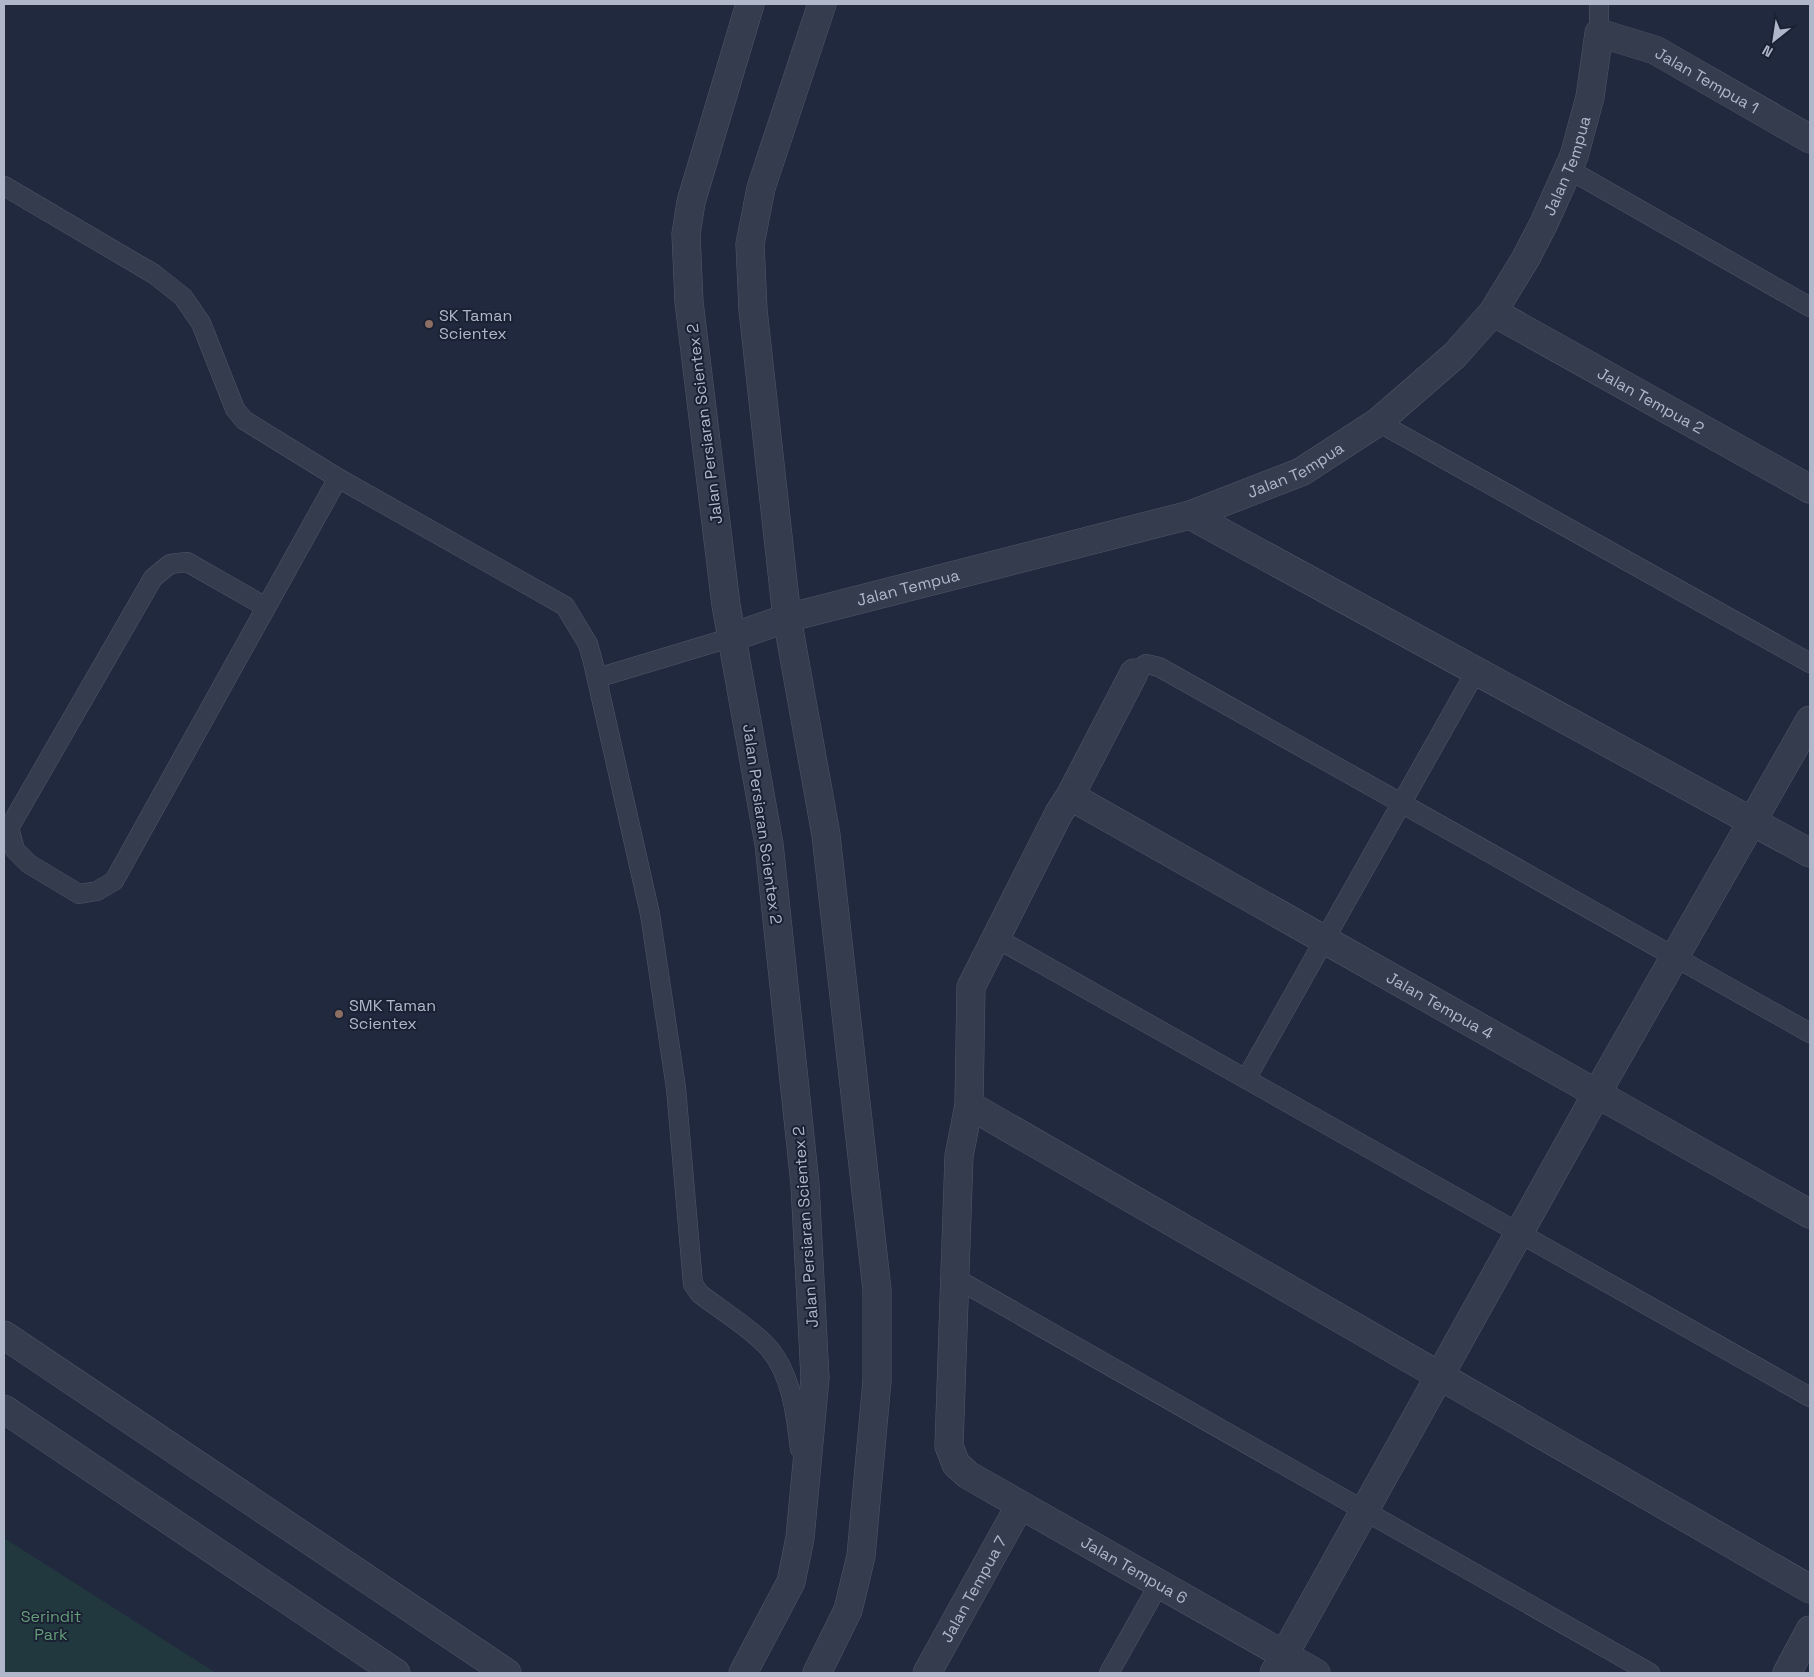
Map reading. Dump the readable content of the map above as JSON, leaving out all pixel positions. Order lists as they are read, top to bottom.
{
  "streets": {
    "street": [
      "Jalan Tempua 1",
      "Jalan Tempua",
      "Jalan Tempua 2",
      "Jalan Persiaran Scientex 2",
      "Jalan Tempua 4",
      "Jalan Tempua 6",
      "Jalan Tempua 7"
    ]
  },
  "crossings": [
    ["Jalan Tempua 1", "Jalan Tempua"],
    ["Jalan Tempua", "Jalan Tempua 2"],
    ["Jalan Tempua", "Jalan Persiaran Scientex 2"],
    ["Jalan Tempua 6", "Jalan Tempua 7"]
  ],
  "parks": ["Serindit Park"],
  "places": ["SK Taman Scientex", "SMK Taman Scientex"],
  "north": "bottom left"
}
